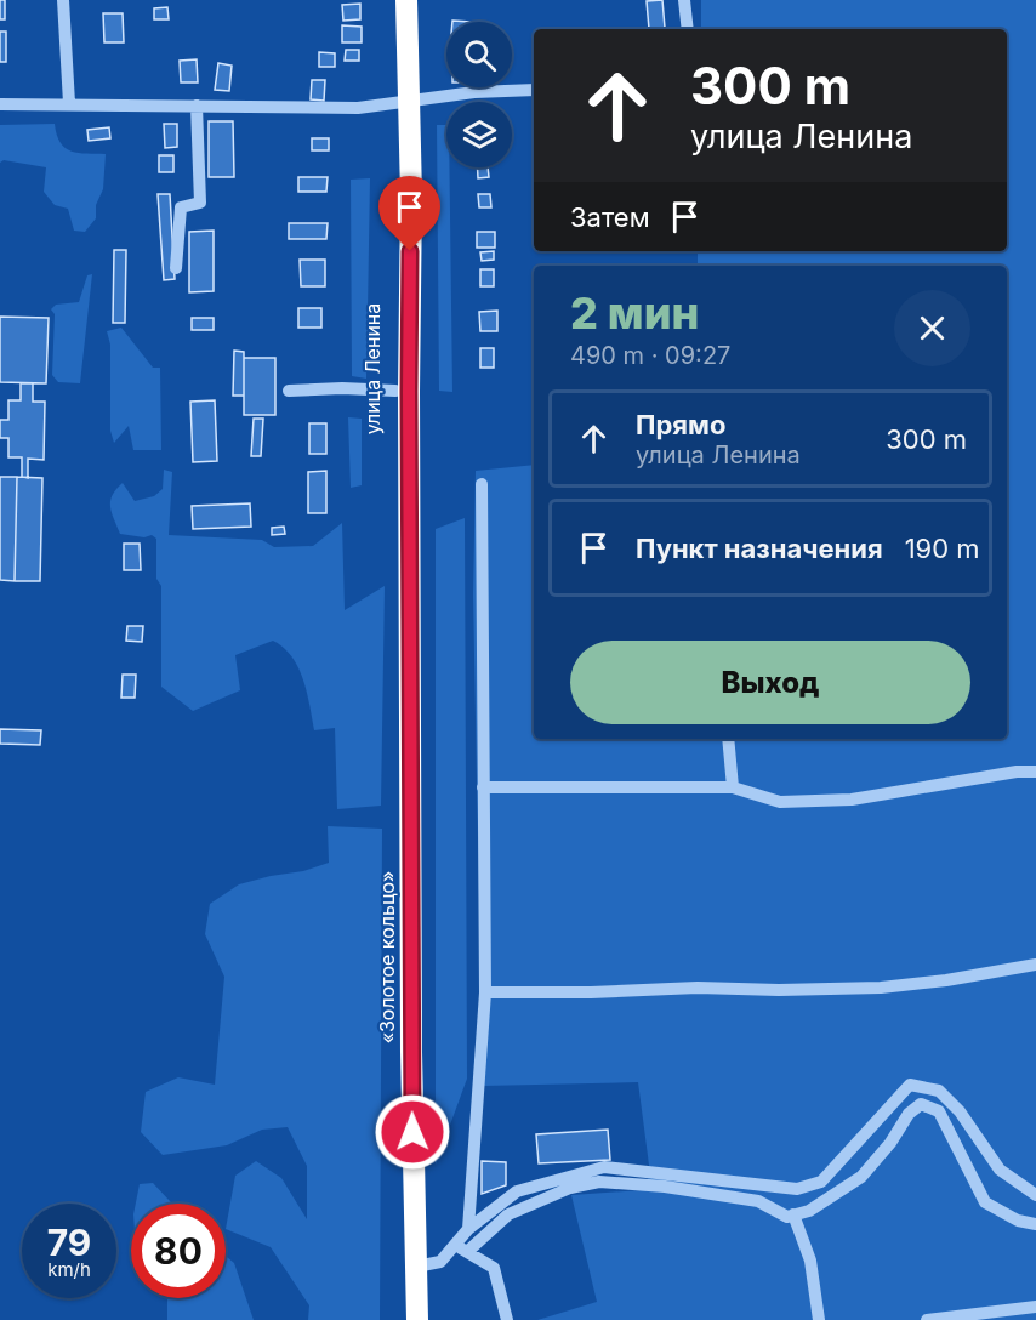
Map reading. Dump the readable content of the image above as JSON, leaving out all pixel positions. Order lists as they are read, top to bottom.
{
  "streets": {
    "highway": ["улица Ленина", "«Золотое кольцо»"]
  },
  "crossings": [
    ["улица Ленина", "«Золотое кольцо»"]
  ],
  "page": {
    "turn": ["300 m", "улица Ленина"],
    "then": "Затем",
    "heading": ["2 мин", "490 m · 09:27"],
    "list": [
      {
        "name": "Прямо",
        "note": "улица Ленина",
        "value": "300 m"
      },
      {
        "name": "Пункт назначения",
        "value": "190 m"
      }
    ],
    "buttons": "Выход",
    "speed": "79 km/h",
    "limit": "80"
  }
}
